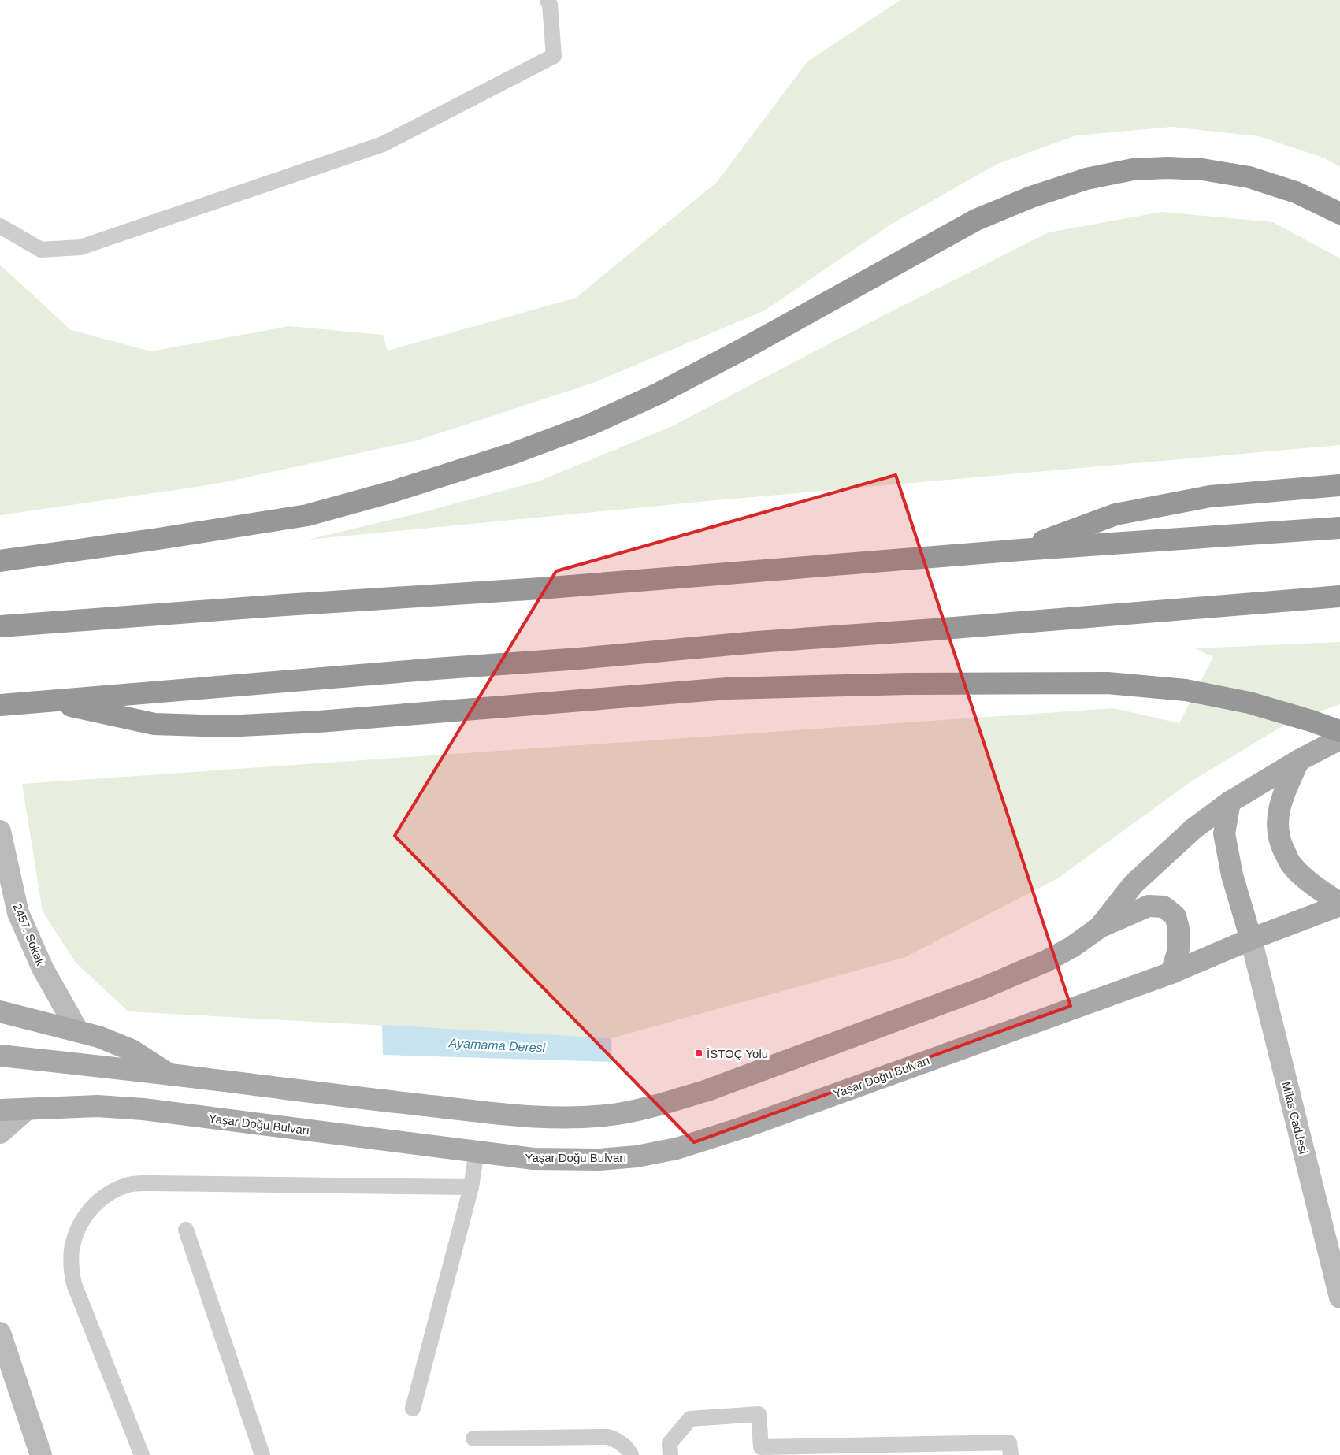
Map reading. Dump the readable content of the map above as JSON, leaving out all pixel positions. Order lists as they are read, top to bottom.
{
  "streets": {
    "main road": ["2457. Sokak", "Yaşar Doğu Bulvarı", "Milas Caddesi"]
  },
  "crossings": [
    ["Yaşar Doğu Bulvarı", "Milas Caddesi"]
  ],
  "water": ["Ayamama Deresi"],
  "places": {
    "transit": ["İSTOÇ Yolu"]
  }
}
